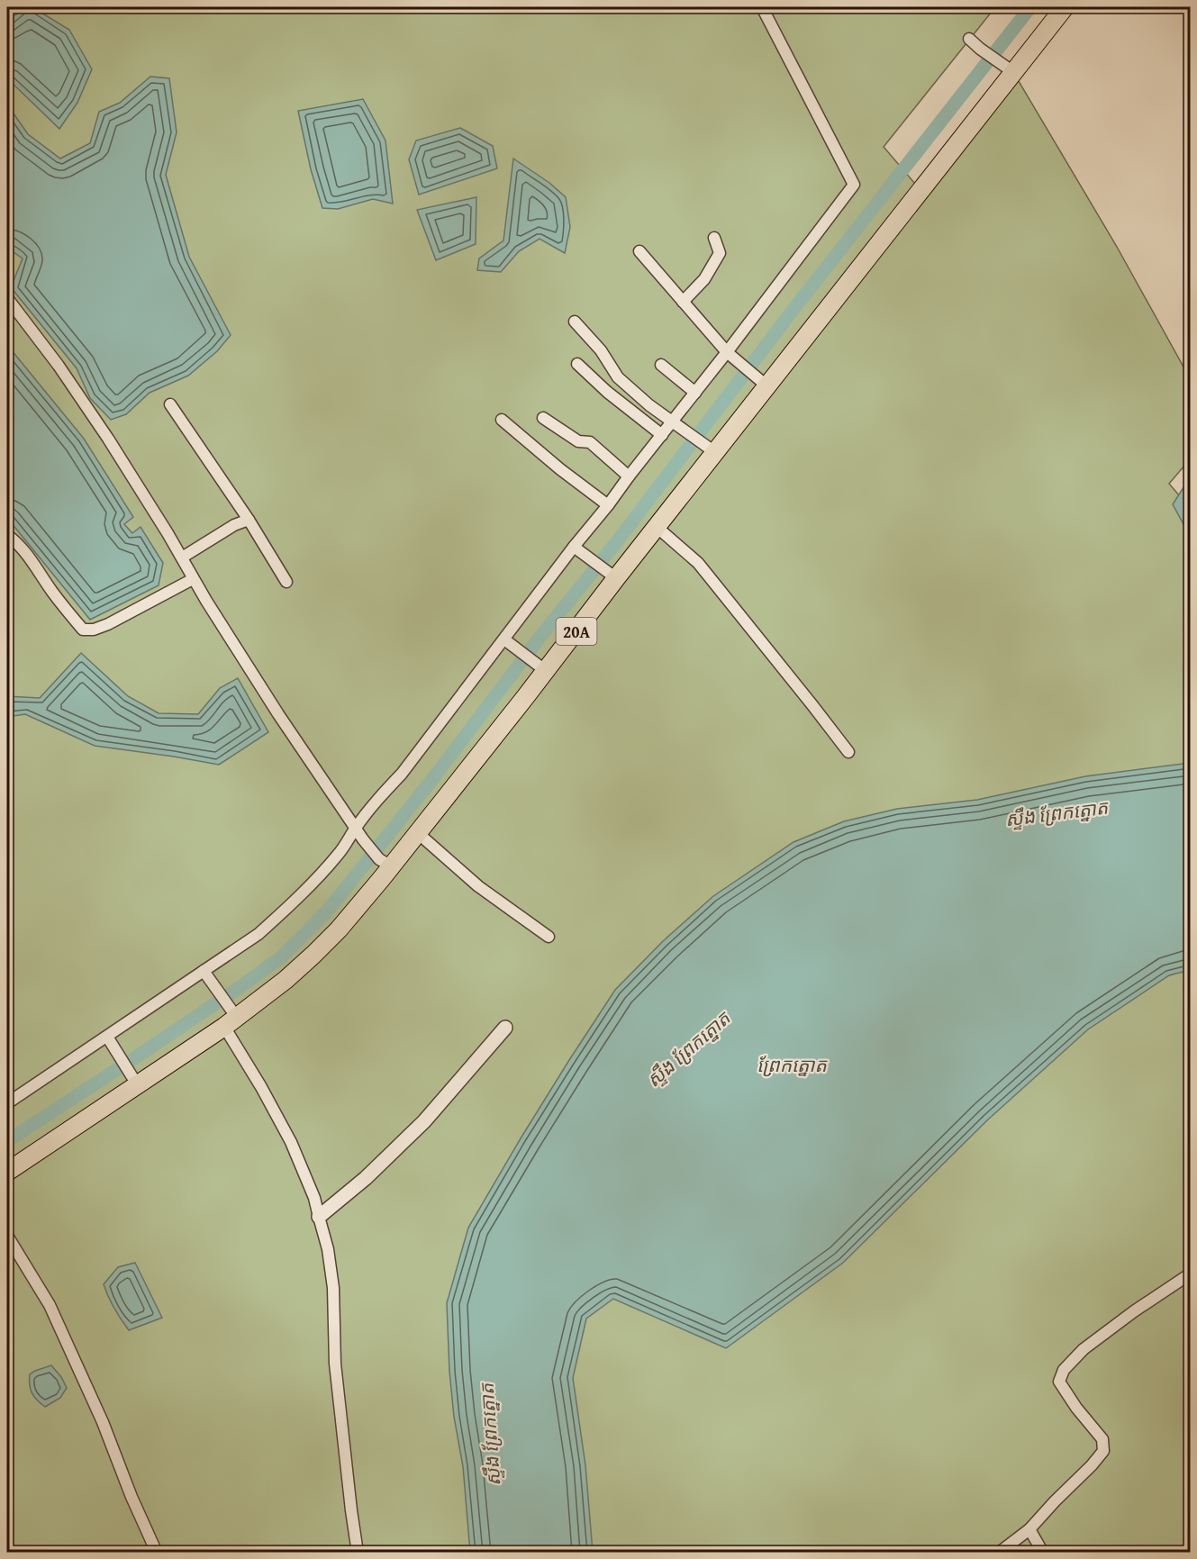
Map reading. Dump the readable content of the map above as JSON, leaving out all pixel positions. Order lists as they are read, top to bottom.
{
  "streets": {
    "main road": ["20A"]
  },
  "water": ["ស្ទឹង ព្រែកត្នោត", "ព្រែកត្នោត"]
}
